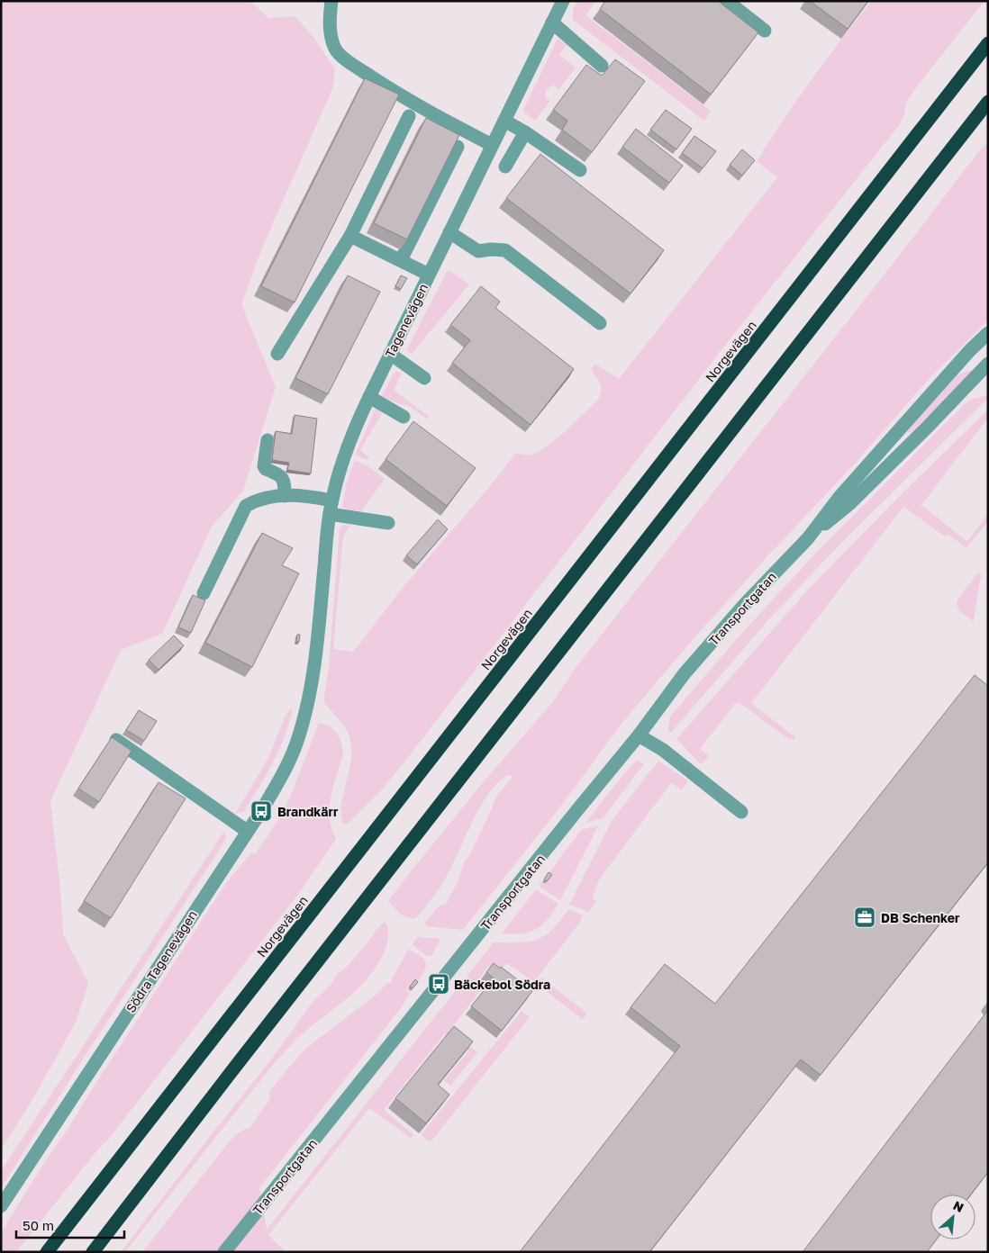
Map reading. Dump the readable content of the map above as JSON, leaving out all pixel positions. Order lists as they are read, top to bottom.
{
  "streets": {
    "highway": ["Norgevägen"],
    "street": ["Tagenevägen", "Transportgatan", "Södra Tagenevägen"]
  },
  "crossings": [
    ["Tagenevägen", "Södra Tagenevägen"]
  ],
  "places": {
    "bus stop": ["Brandkärr", "Bäckebol Södra"],
    "office": ["DB Schenker"]
  },
  "scale_bar": "50 m",
  "north": "top right"
}
